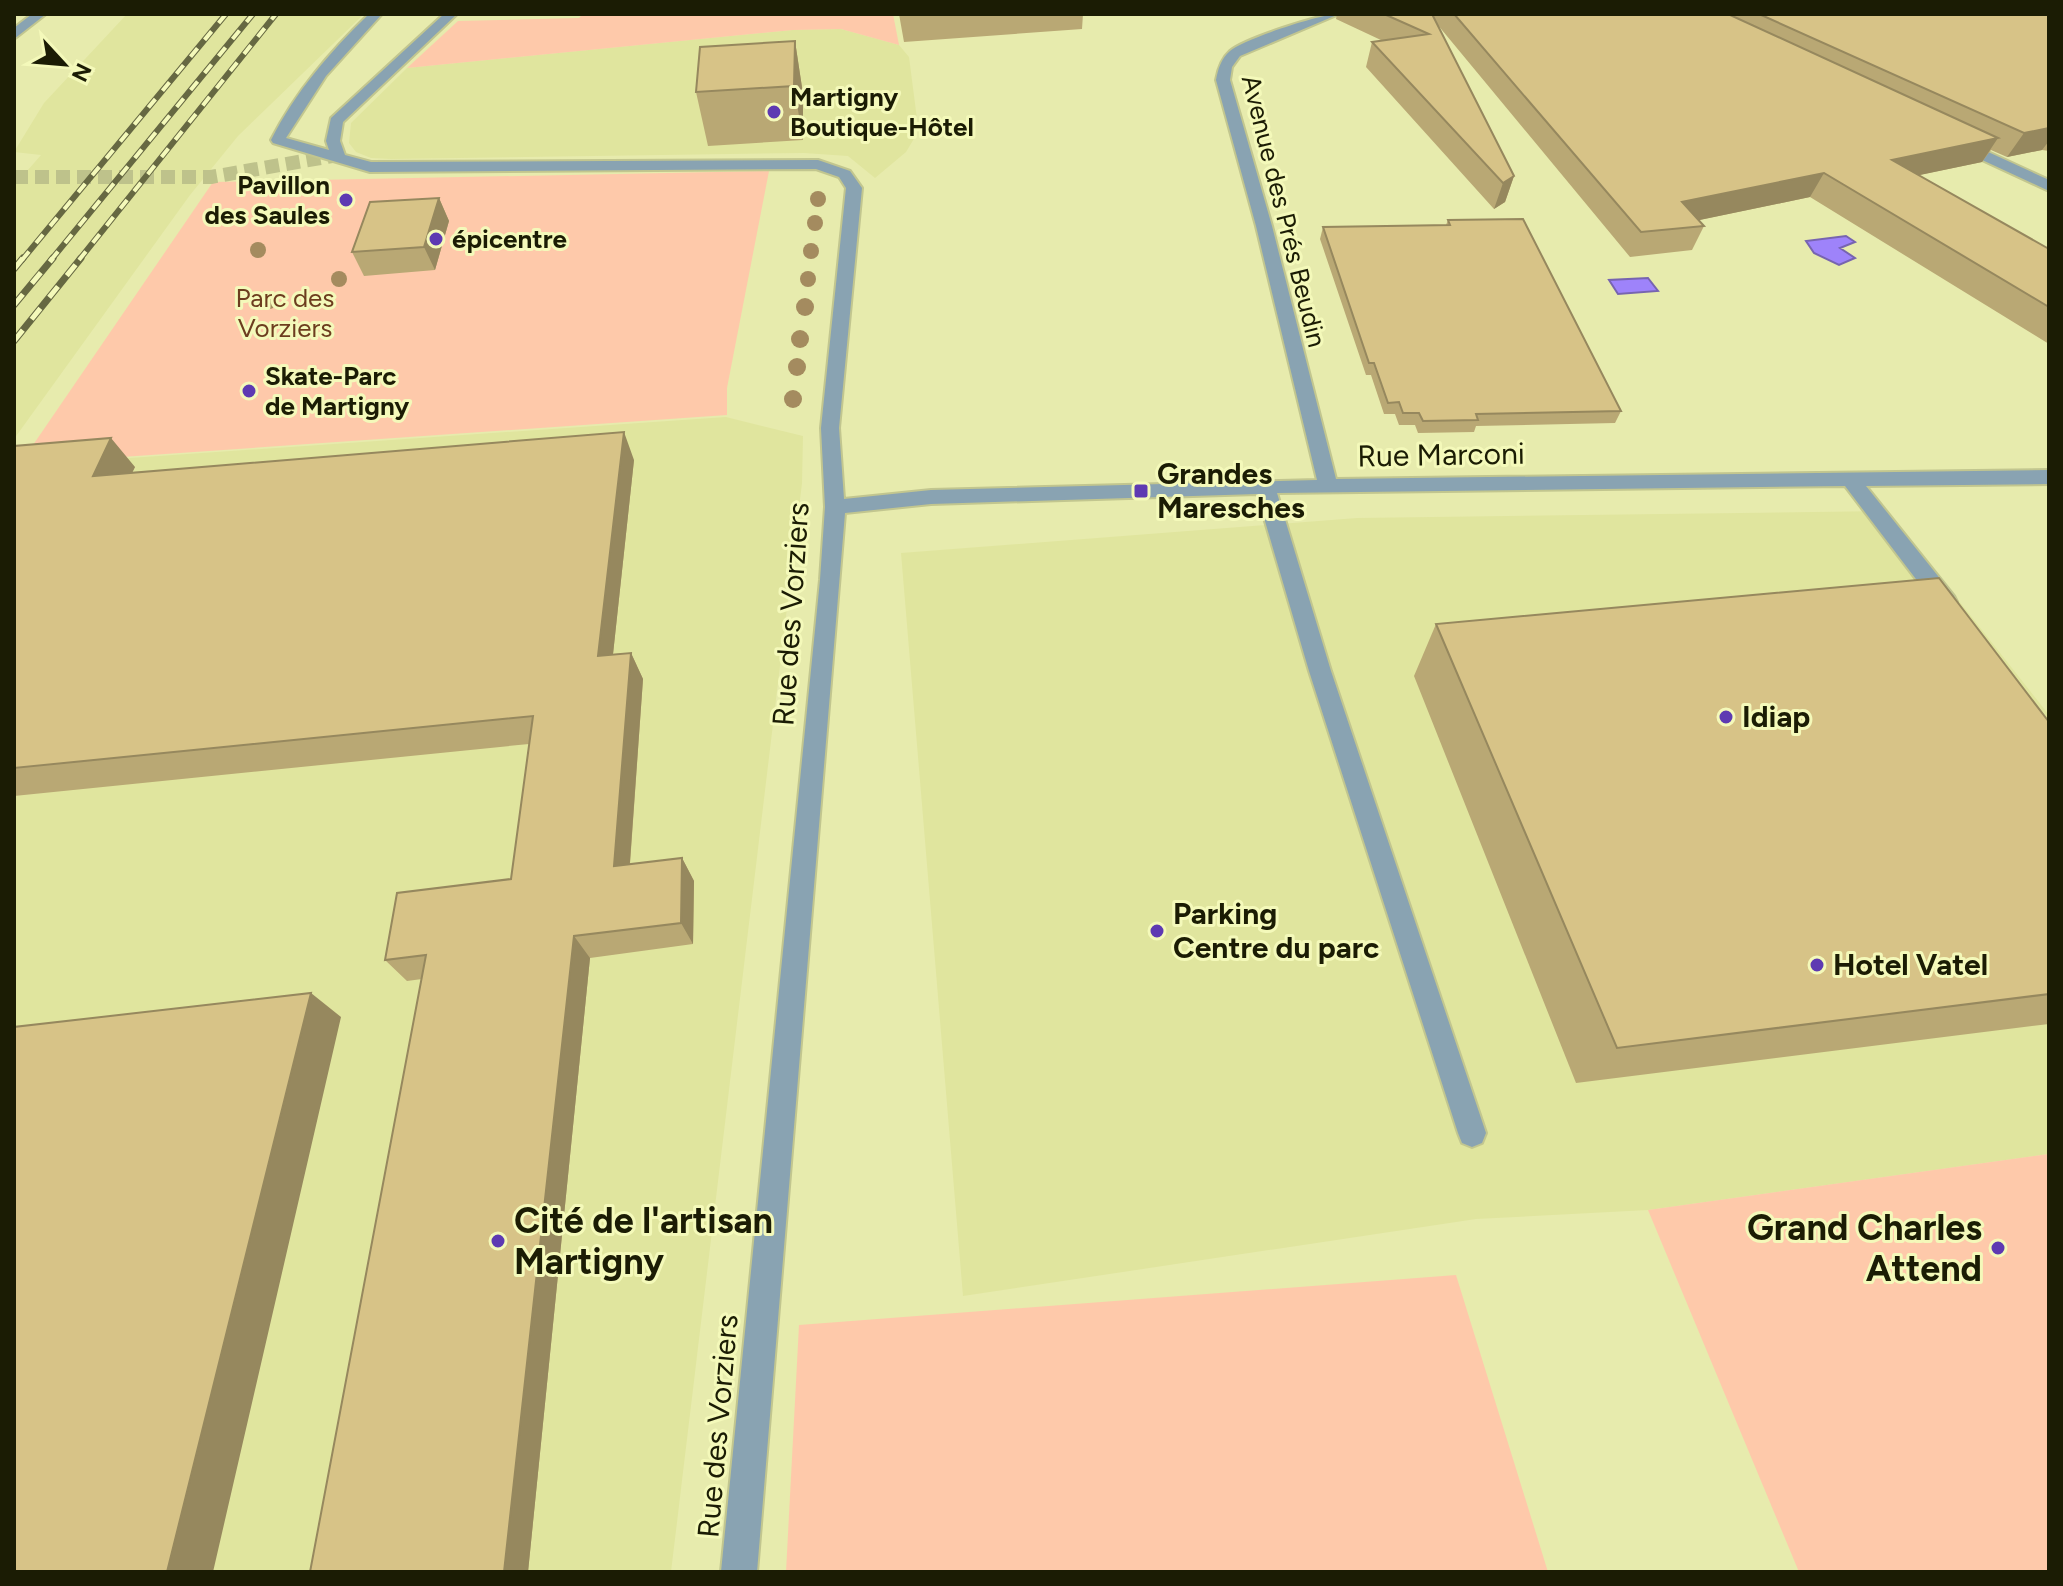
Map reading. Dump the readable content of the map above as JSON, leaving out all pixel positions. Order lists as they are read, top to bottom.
{
  "streets": {
    "street": ["Avenue des Prés Beudin", "Rue Marconi", "Rue des Vorziers"]
  },
  "crossings": [
    ["Avenue des Prés Beudin", "Rue Marconi"],
    ["Rue Marconi", "Rue des Vorziers"]
  ],
  "parks": ["Parc des Vorziers"],
  "places": {
    "other": [
      "Martigny Boutique-Hôtel",
      "Pavillon des Saules",
      "épicentre",
      "Skate-Parc de Martigny",
      "Idiap",
      "Parking Centre du parc",
      "Hotel Vatel",
      "Cité de l'artisan Martigny",
      "Grand Charles Attend"
    ],
    "transit": ["Grandes Maresches"]
  },
  "north": "bottom right"
}
